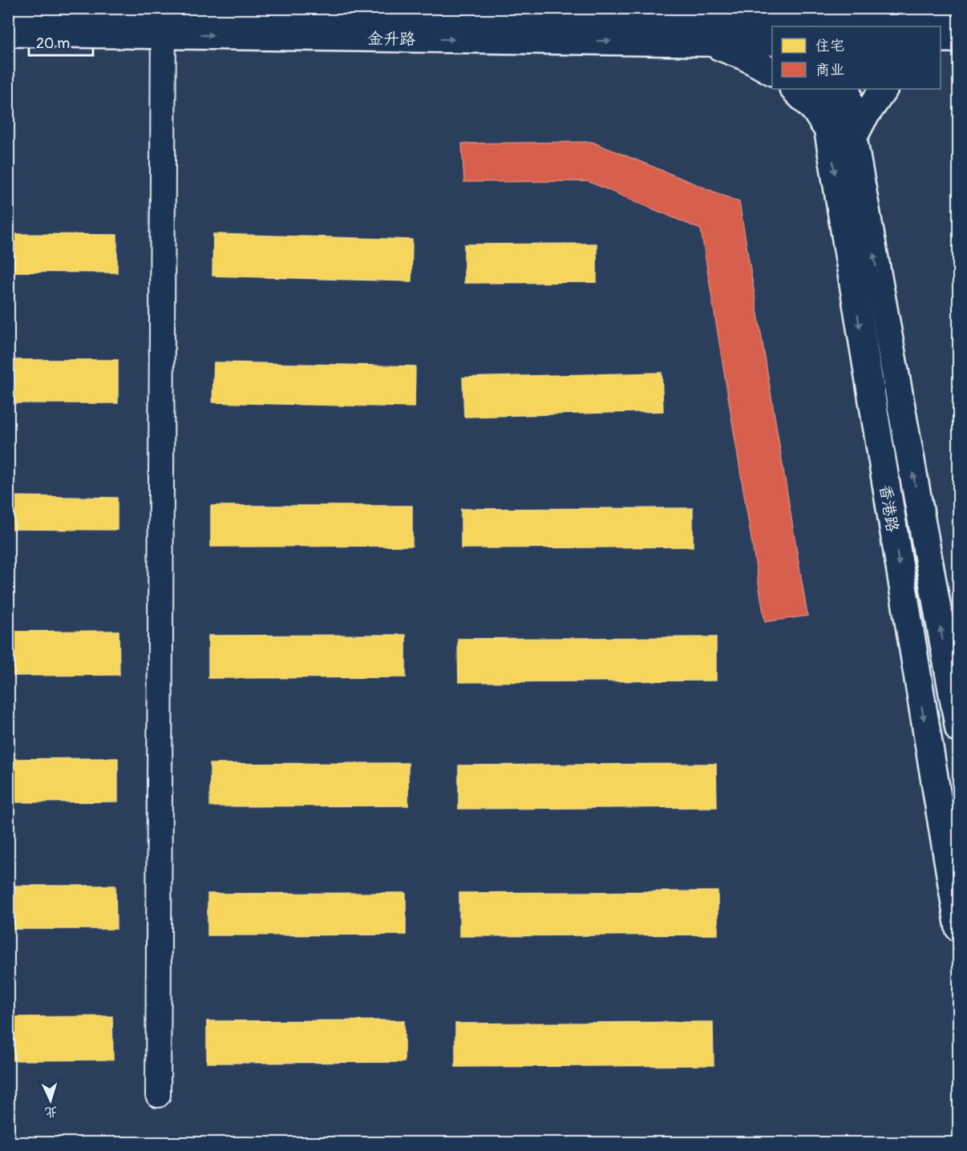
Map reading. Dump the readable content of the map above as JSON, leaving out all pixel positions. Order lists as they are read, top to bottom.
{
  "streets": {
    "main road": ["金升路", "香港路"]
  },
  "legend": ["住宅", "商业"],
  "scale_bar": "20 m",
  "north": "bottom"
}
